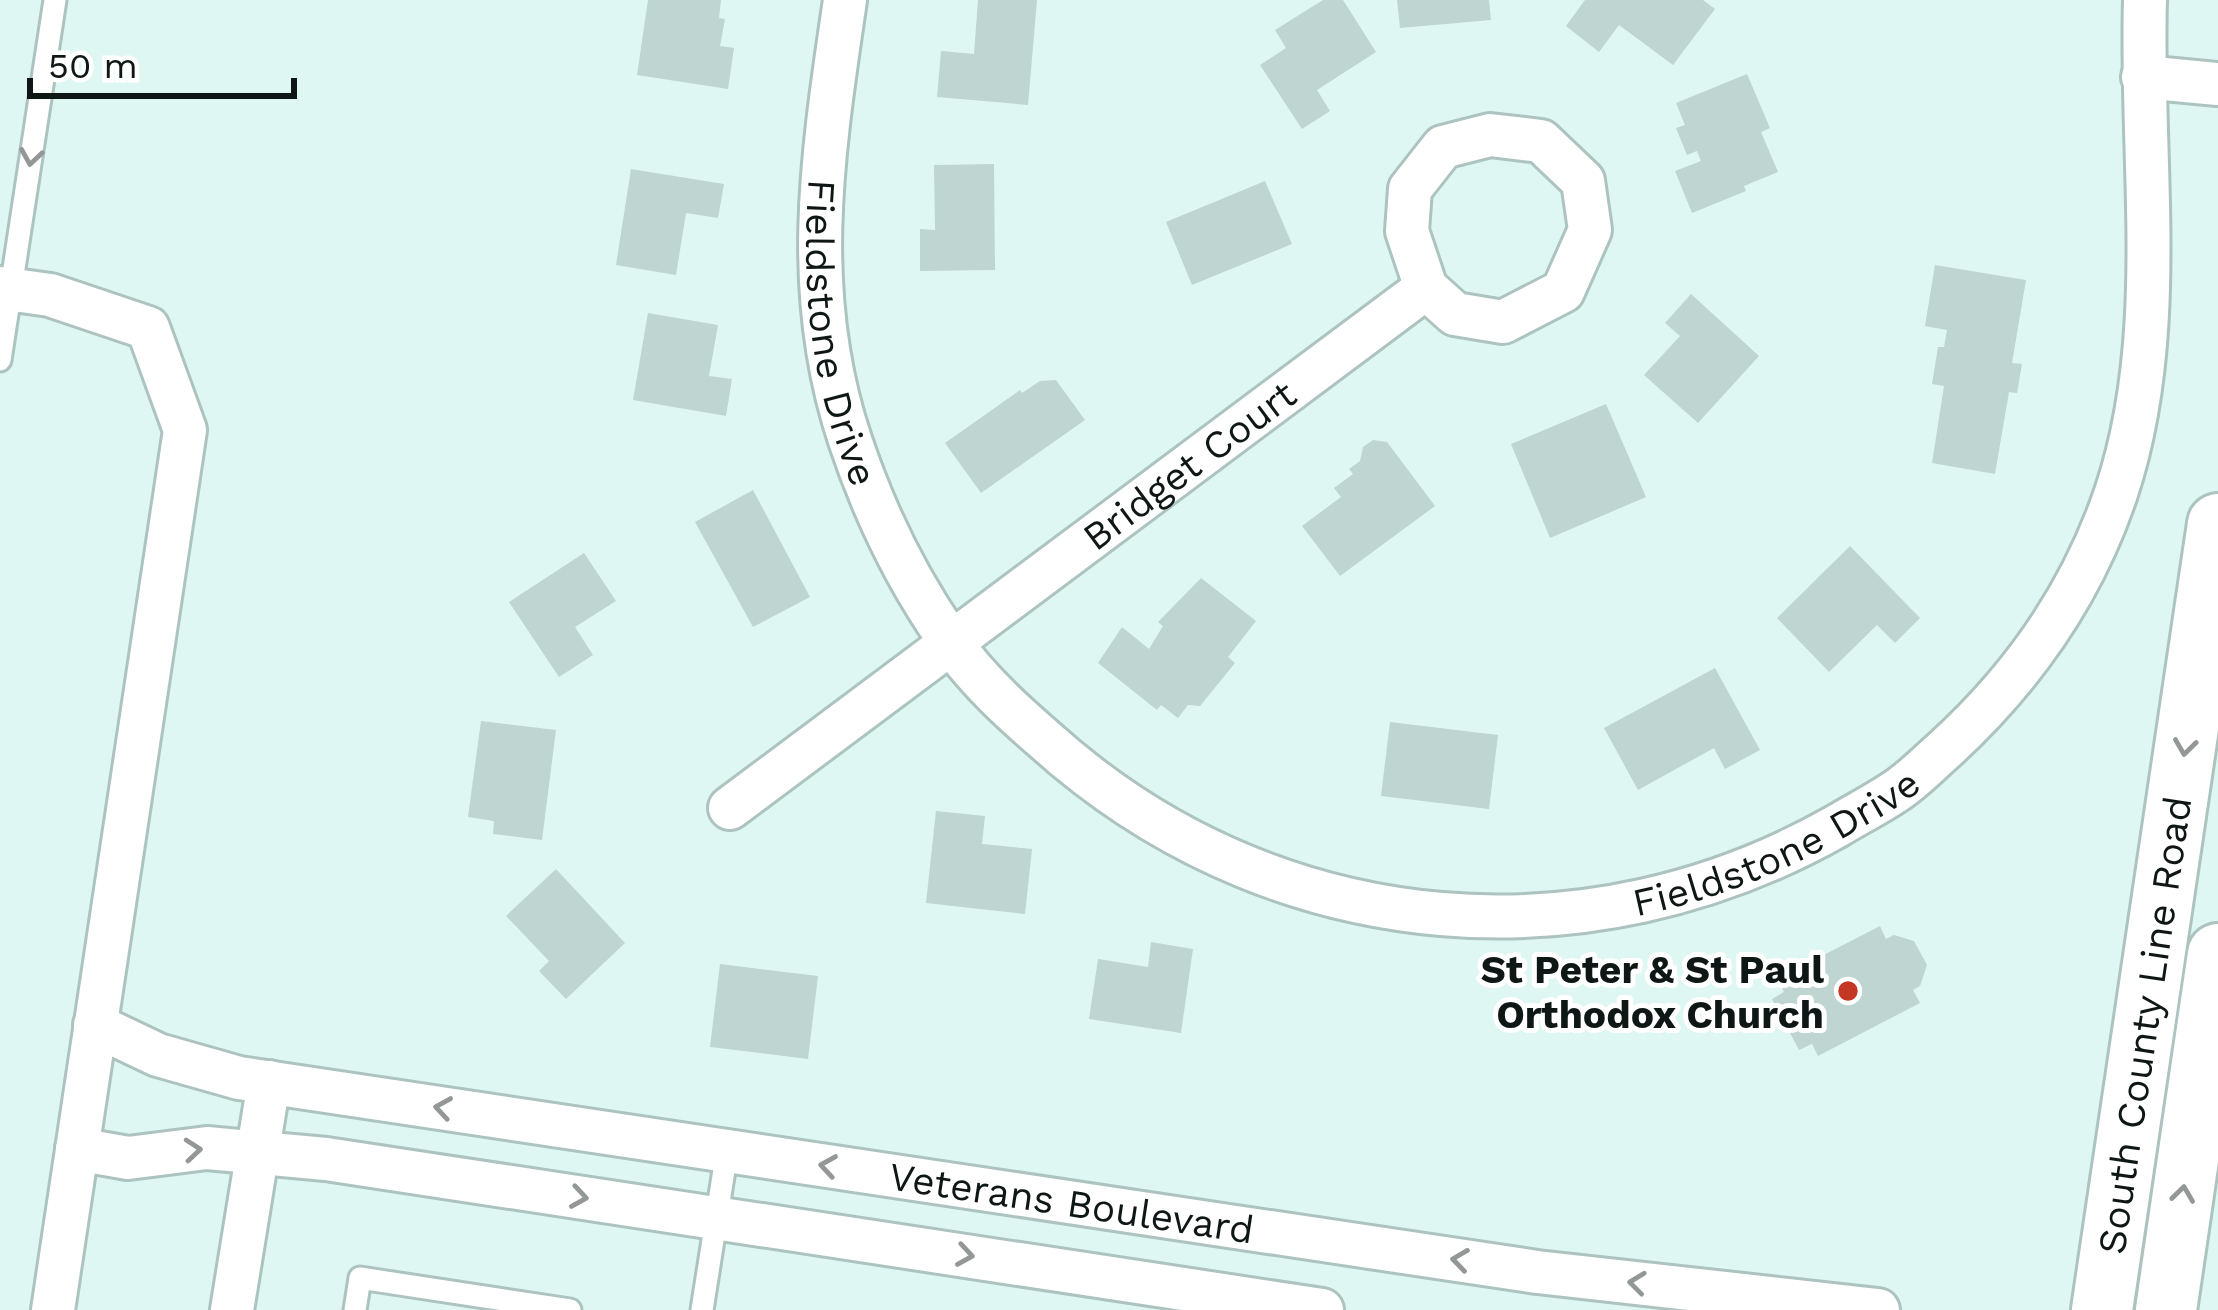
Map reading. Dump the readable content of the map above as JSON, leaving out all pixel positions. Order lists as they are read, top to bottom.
{
  "streets": {
    "main road": ["South County Line Road"],
    "street": ["Fieldstone Drive", "Bridget Court", "Veterans Boulevard"]
  },
  "crossings": [
    ["Fieldstone Drive", "Bridget Court"]
  ],
  "places": ["St Peter & St Paul Orthodox Church"],
  "scale_bar": "50 m"
}
